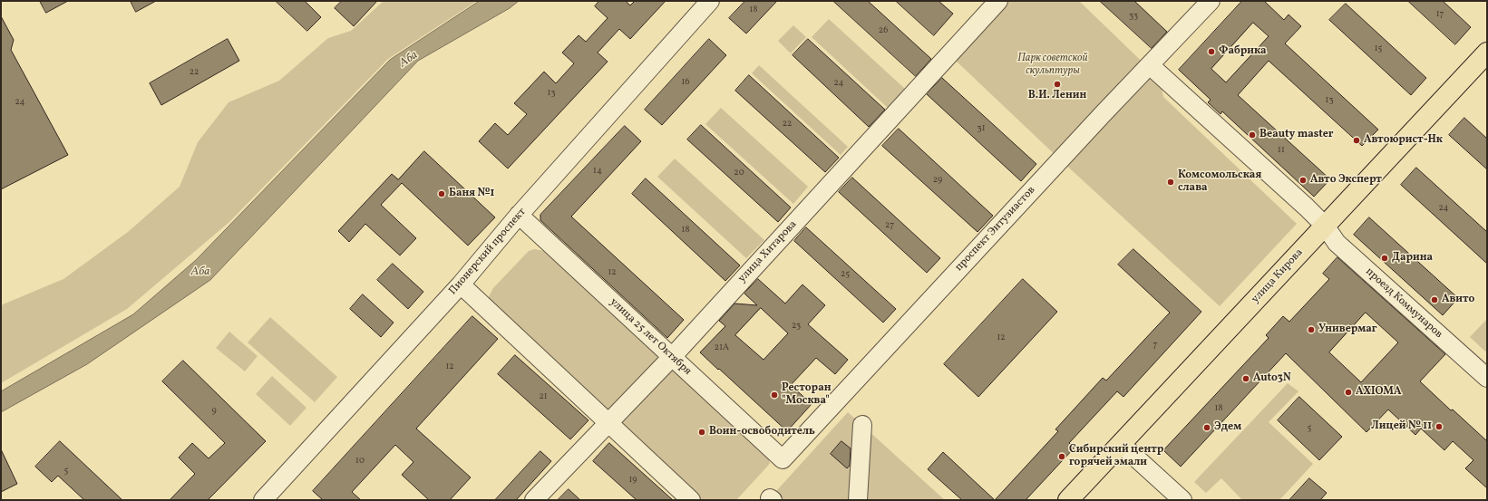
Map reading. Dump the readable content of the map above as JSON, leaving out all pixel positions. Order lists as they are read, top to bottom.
{
  "streets": {
    "main road": ["улица Кирова"],
    "street": [
      "проспект Энтузиастов",
      "Пионерский проспект",
      "улица Хитарова",
      "проезд Коммунаров",
      "улица 25 лет Октября"
    ]
  },
  "crossings": [
    ["проспект Энтузиастов", "проезд Коммунаров"],
    ["проспект Энтузиастов", "улица 25 лет Октября"],
    ["Пионерский проспект", "улица 25 лет Октября"],
    ["улица Хитарова", "улица 25 лет Октября"],
    ["улица Кирова", "проезд Коммунаров"]
  ],
  "water": ["Аба"],
  "parks": ["Парк советской скульптуры"],
  "places": [
    "Фабрика",
    "В.И. Ленин",
    "Beauty master",
    "Автоюрист-Нк",
    "Авто Эксперт",
    "Комсомольская слава",
    "Баня №1",
    "Дарина",
    "Авито",
    "Универмаг",
    "Auto3N",
    "AXIOMA",
    "Ресторан \"Москва\"",
    "Лицей № 11",
    "Эдем",
    "Воин-освободитель",
    "Сибирский центр горячей эмали"
  ],
  "house_numbers": [
    "18",
    "17",
    "33",
    "26",
    "15",
    "22",
    "16",
    "24",
    "13",
    "13",
    "24",
    "22",
    "31",
    "11",
    "14",
    "20",
    "29",
    "24",
    "27",
    "18",
    "12",
    "25",
    "23",
    "12",
    "7",
    "21А",
    "12",
    "21",
    "18",
    "9",
    "5",
    "10",
    "5",
    "19"
  ]
}
